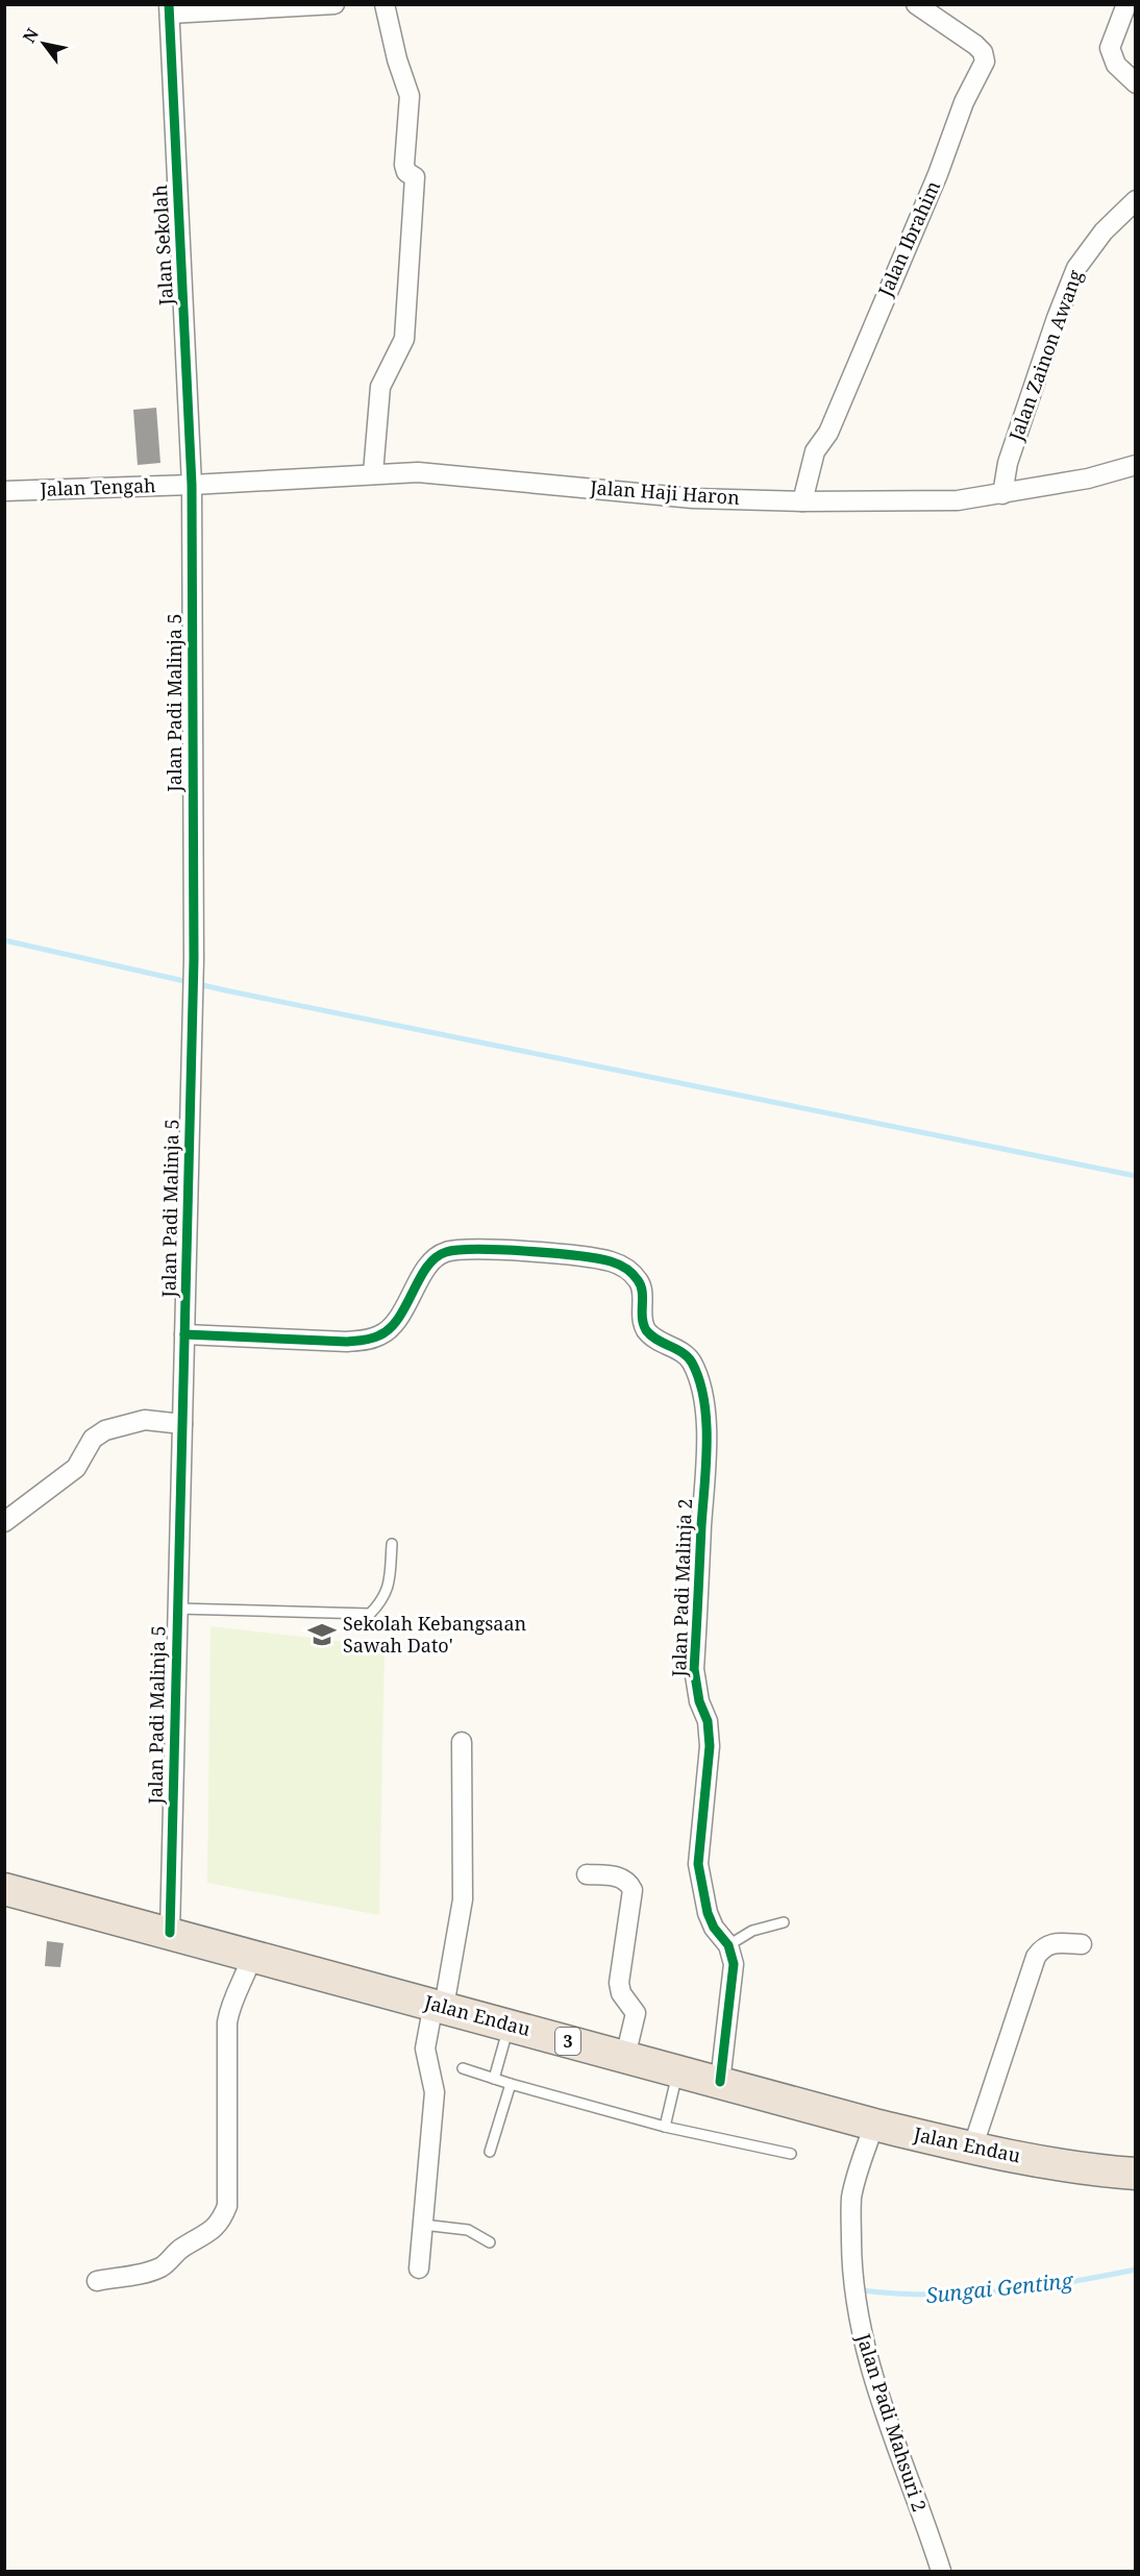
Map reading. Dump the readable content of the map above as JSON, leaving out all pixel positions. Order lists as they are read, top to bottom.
{
  "streets": {
    "highway": ["Jalan Endau", "3"],
    "street": [
      "Jalan Ibrahim",
      "Jalan Sekolah",
      "Jalan Zainon Awang",
      "Jalan Tengah",
      "Jalan Haji Haron",
      "Jalan Padi Malinja 5",
      "Jalan Padi Malinja 2",
      "Jalan Padi Mahsuri 2"
    ]
  },
  "crossings": [
    ["Jalan Ibrahim", "Jalan Haji Haron"],
    ["Jalan Sekolah", "Jalan Tengah"],
    ["Jalan Sekolah", "Jalan Haji Haron"],
    ["Jalan Sekolah", "Jalan Padi Malinja 5"],
    ["Jalan Zainon Awang", "Jalan Haji Haron"],
    ["Jalan Tengah", "Jalan Haji Haron"],
    ["Jalan Tengah", "Jalan Padi Malinja 5"],
    ["Jalan Haji Haron", "Jalan Padi Malinja 5"],
    ["Jalan Padi Malinja 5", "Jalan Padi Malinja 2"],
    ["Jalan Padi Malinja 5", "Jalan Endau"],
    ["Jalan Padi Malinja 2", "Jalan Endau"],
    ["Jalan Endau", "Jalan Padi Mahsuri 2"]
  ],
  "water": ["Sungai Genting"],
  "places": {
    "school or university": ["Sekolah Kebangsaan Sawah Dato'"]
  },
  "north": "top left"
}
